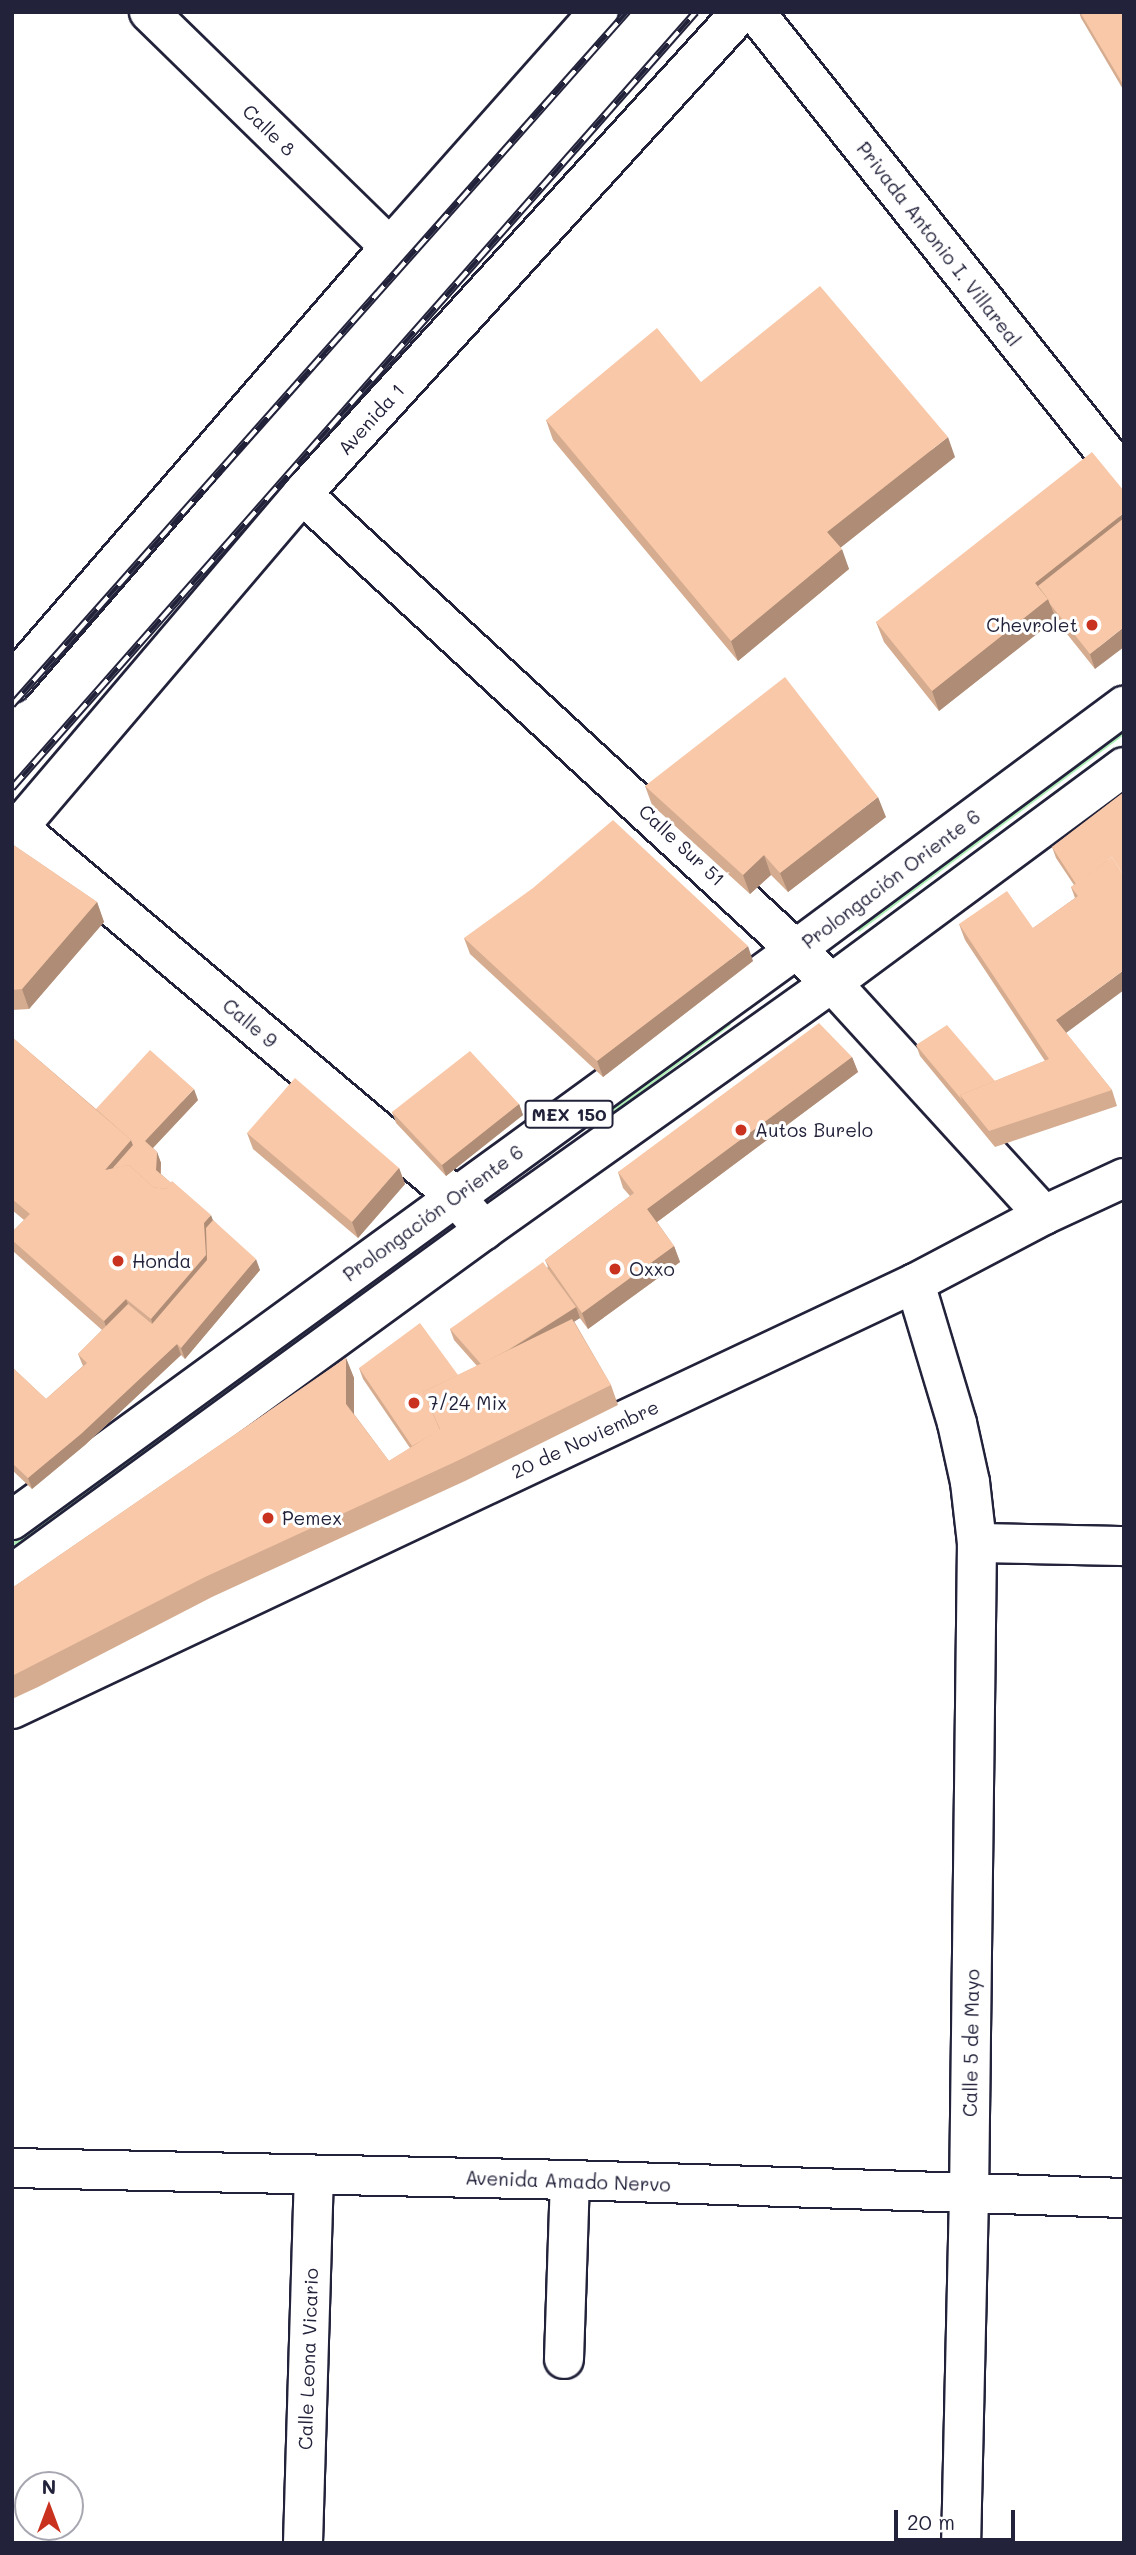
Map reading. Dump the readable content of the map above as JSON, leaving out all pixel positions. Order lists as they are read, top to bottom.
{
  "streets": {
    "street": [
      "Calle 8",
      "Privada Antonio I. Villareal",
      "Avenida 1",
      "Calle Sur 51",
      "Prolongación Oriente 6",
      "Calle 9",
      "MEX 150",
      "20 de Noviembre",
      "Calle 5 de Mayo",
      "Avenida Amado Nervo",
      "Calle Leona Vicario"
    ]
  },
  "crossings": [
    ["Avenida 1", "Calle Sur 51"],
    ["Avenida 1", "Calle 9"],
    ["Calle Sur 51", "Prolongación Oriente 6"],
    ["Calle Sur 51", "MEX 150"],
    ["Calle Sur 51", "20 de Noviembre"],
    ["Prolongación Oriente 6", "Calle 9"],
    ["Calle 9", "MEX 150"],
    ["Calle 5 de Mayo", "Avenida Amado Nervo"],
    ["Avenida Amado Nervo", "Calle Leona Vicario"]
  ],
  "places": [
    "Chevrolet",
    "Autos Burelo",
    "Honda",
    "Oxxo",
    "7/24 Mix",
    "Pemex"
  ],
  "scale_bar": "20 m",
  "north": "top"
}
